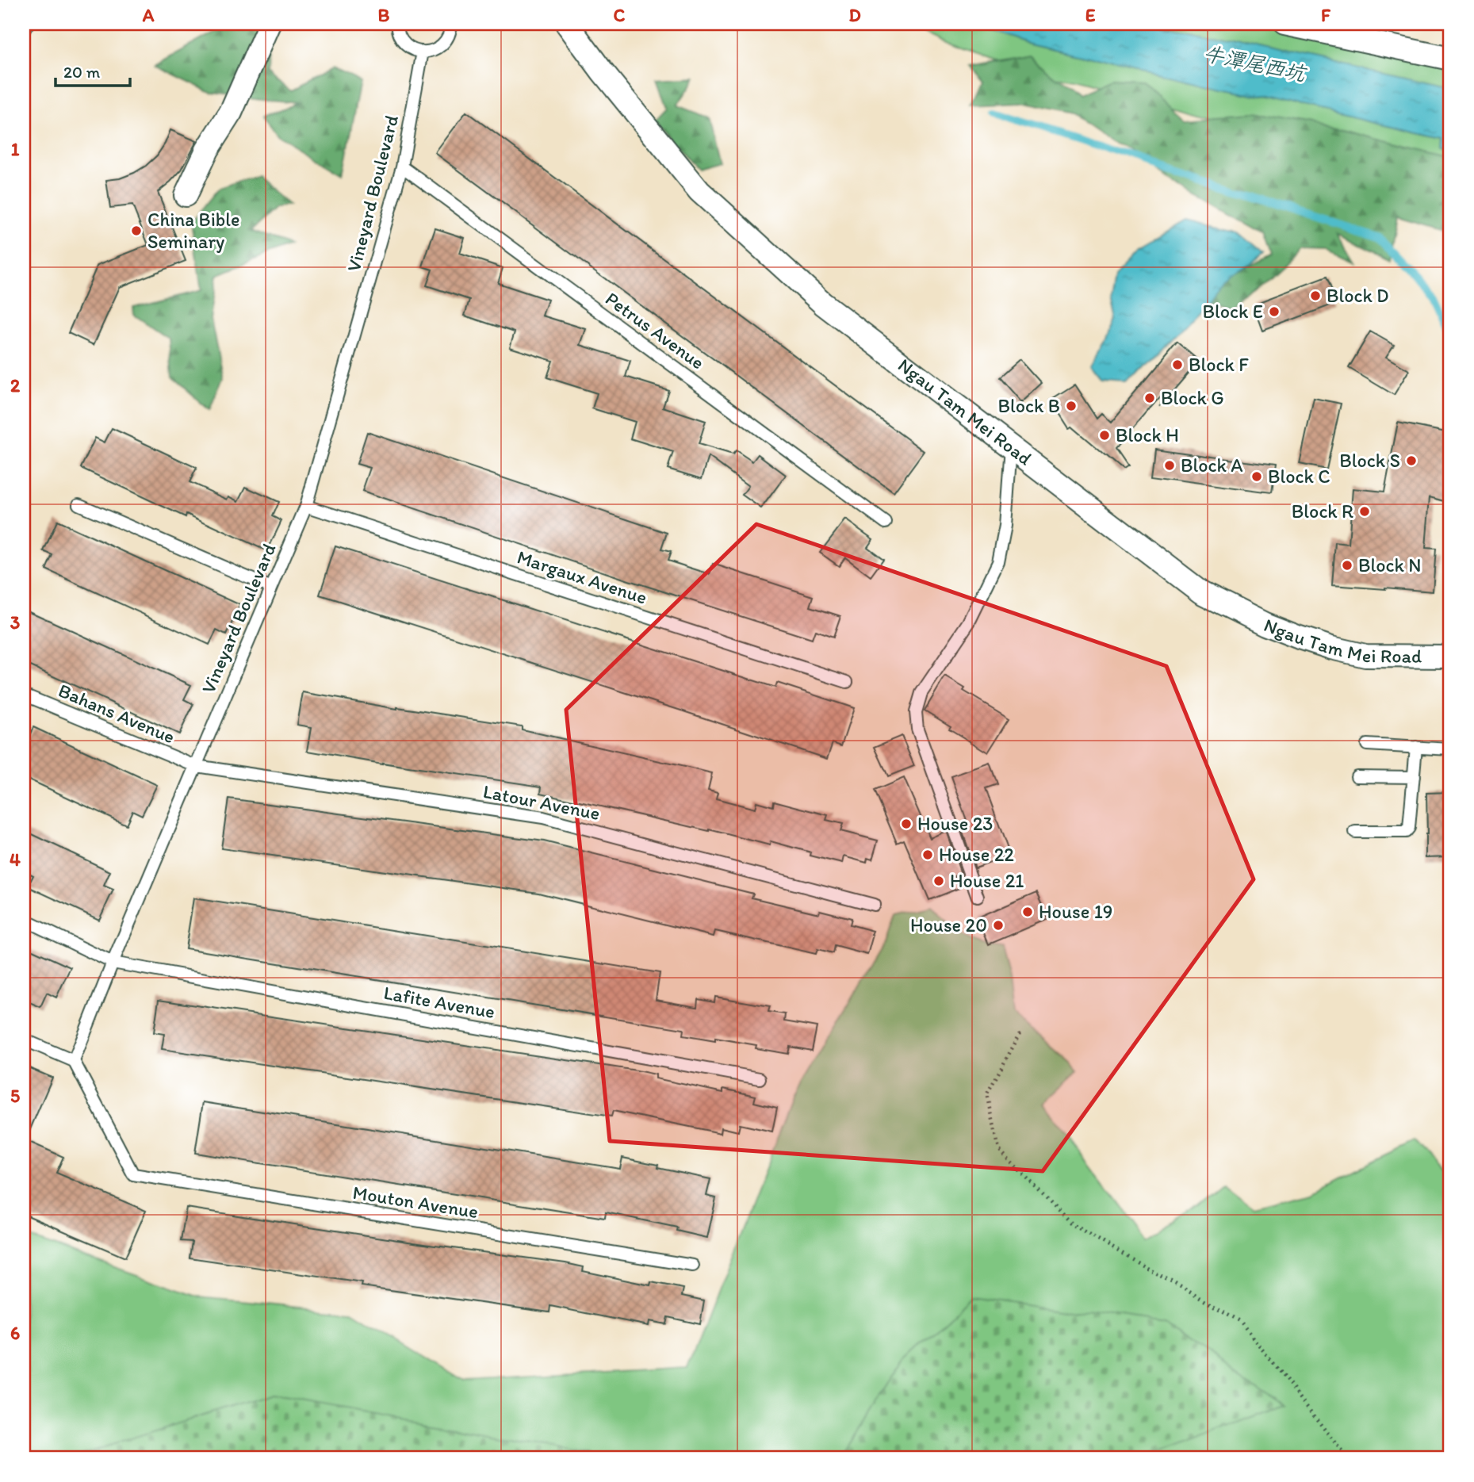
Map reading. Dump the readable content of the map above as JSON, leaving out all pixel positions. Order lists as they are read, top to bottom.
{
  "streets": {
    "street": ["Ngau Tam Mei Road"],
    "lane": [
      "Vineyard Boulevard",
      "Petrus Avenue",
      "Margaux Avenue",
      "Bahans Avenue",
      "Latour Avenue",
      "Lafite Avenue",
      "Mouton Avenue"
    ]
  },
  "crossings": [
    ["Vineyard Boulevard", "Petrus Avenue"],
    ["Vineyard Boulevard", "Margaux Avenue"],
    ["Vineyard Boulevard", "Bahans Avenue"],
    ["Vineyard Boulevard", "Latour Avenue"],
    ["Vineyard Boulevard", "Lafite Avenue"],
    ["Vineyard Boulevard", "Mouton Avenue"],
    ["Bahans Avenue", "Latour Avenue"]
  ],
  "water": ["牛潭尾西坑"],
  "places": [
    "China Bible Seminary",
    "Block D",
    "Block E",
    "Block F",
    "Block G",
    "Block B",
    "Block H",
    "Block S",
    "Block A",
    "Block C",
    "Block R",
    "Block N",
    "House 23",
    "House 22",
    "House 21",
    "House 19",
    "House 20"
  ],
  "scale_bar": "20 m",
  "grid": {
    "columns": [
      "A",
      "B",
      "C",
      "D",
      "E",
      "F"
    ],
    "rows": [
      "1",
      "2",
      "3",
      "4",
      "5",
      "6"
    ]
  }
}
